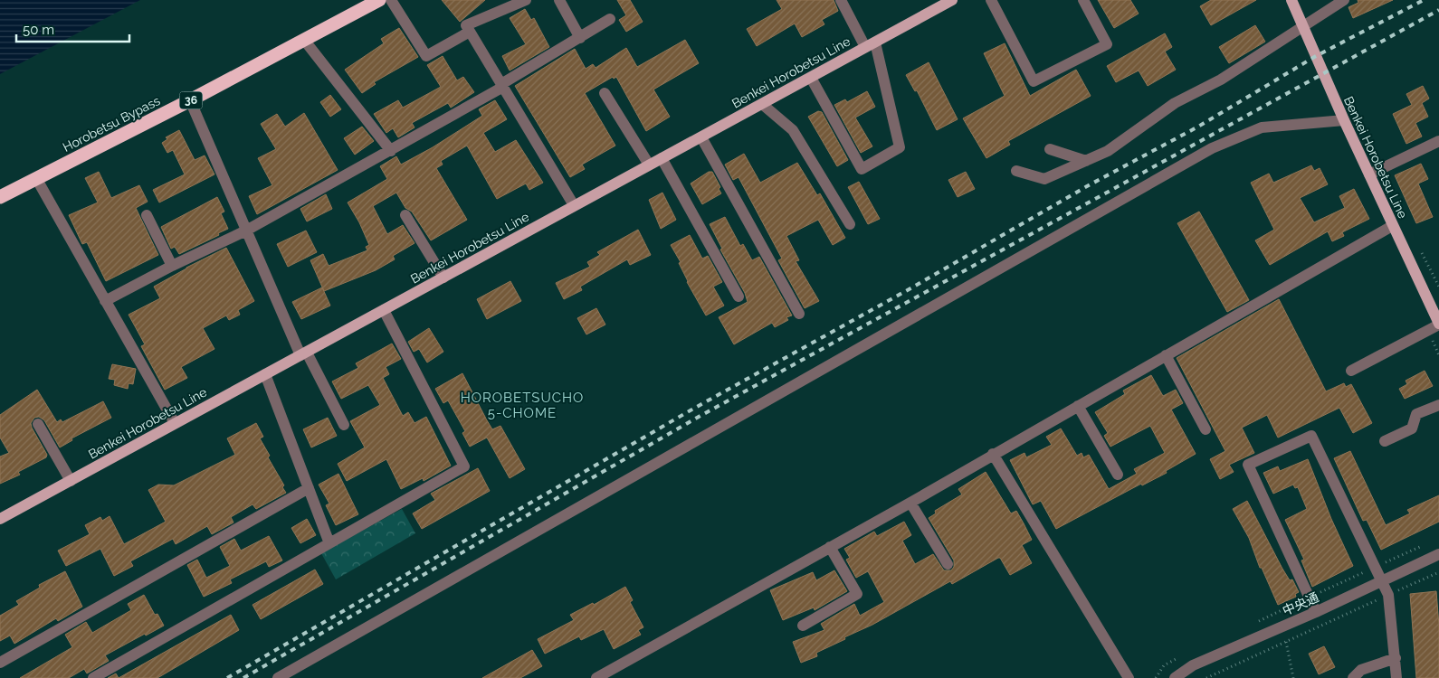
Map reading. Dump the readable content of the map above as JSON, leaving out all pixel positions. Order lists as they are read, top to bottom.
{
  "streets": {
    "highway": ["36", "Horobetsu Bypass"],
    "main road": ["Benkei Horobetsu Line"],
    "street": ["中央通"]
  },
  "districts": ["HOROBETSUCHO 5-CHOME"],
  "scale_bar": "50 m"
}
